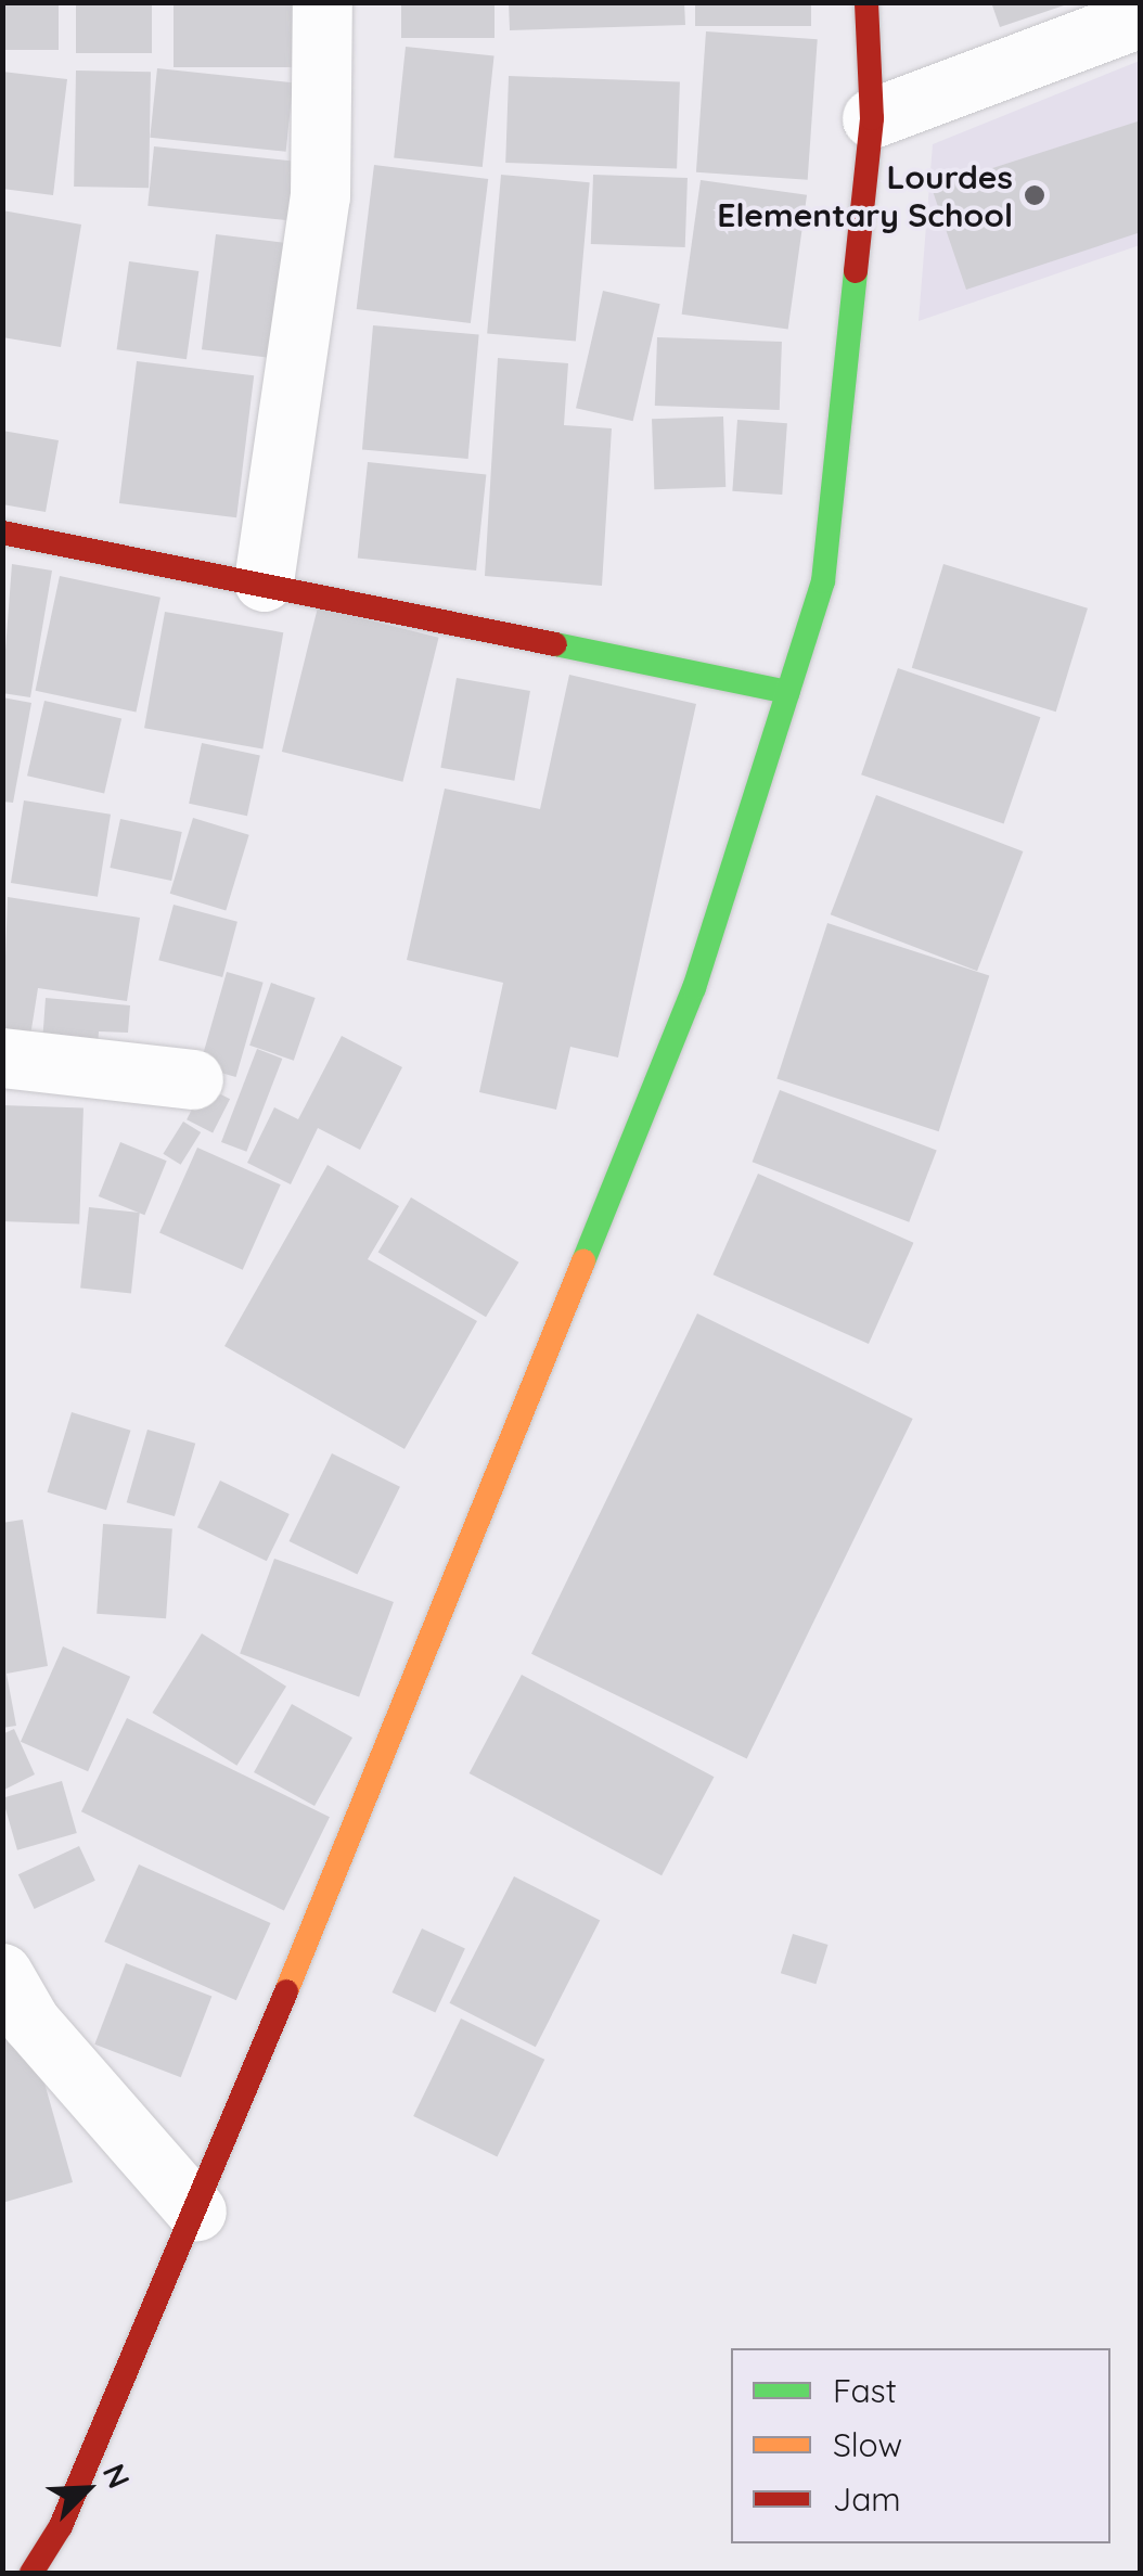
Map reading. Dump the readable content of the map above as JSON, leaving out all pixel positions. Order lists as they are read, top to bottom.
{
  "places": ["Lourdes Elementary School"],
  "legend": ["Fast", "Slow", "Jam"],
  "north": "top right"
}
